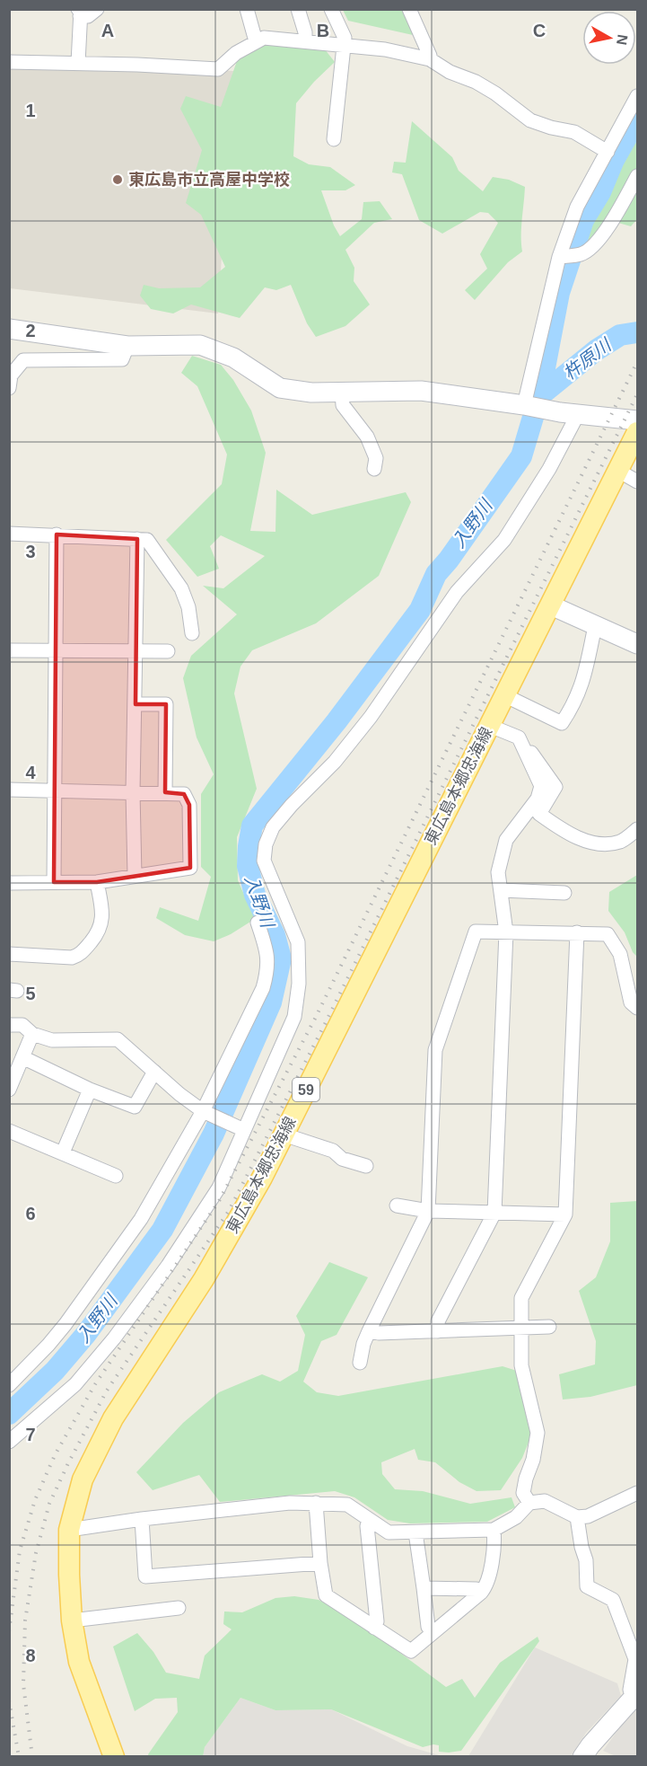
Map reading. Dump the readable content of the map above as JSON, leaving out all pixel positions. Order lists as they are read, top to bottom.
{
  "streets": {
    "main road": ["東広島本郷忠海線", "59"]
  },
  "water": ["杵原川", "入野川"],
  "places": ["東広島市立高屋中学校"],
  "north": "right",
  "grid": {
    "columns": ["A", "B", "C"],
    "rows": [
      "1",
      "2",
      "3",
      "4",
      "5",
      "6",
      "7",
      "8"
    ]
  }
}
